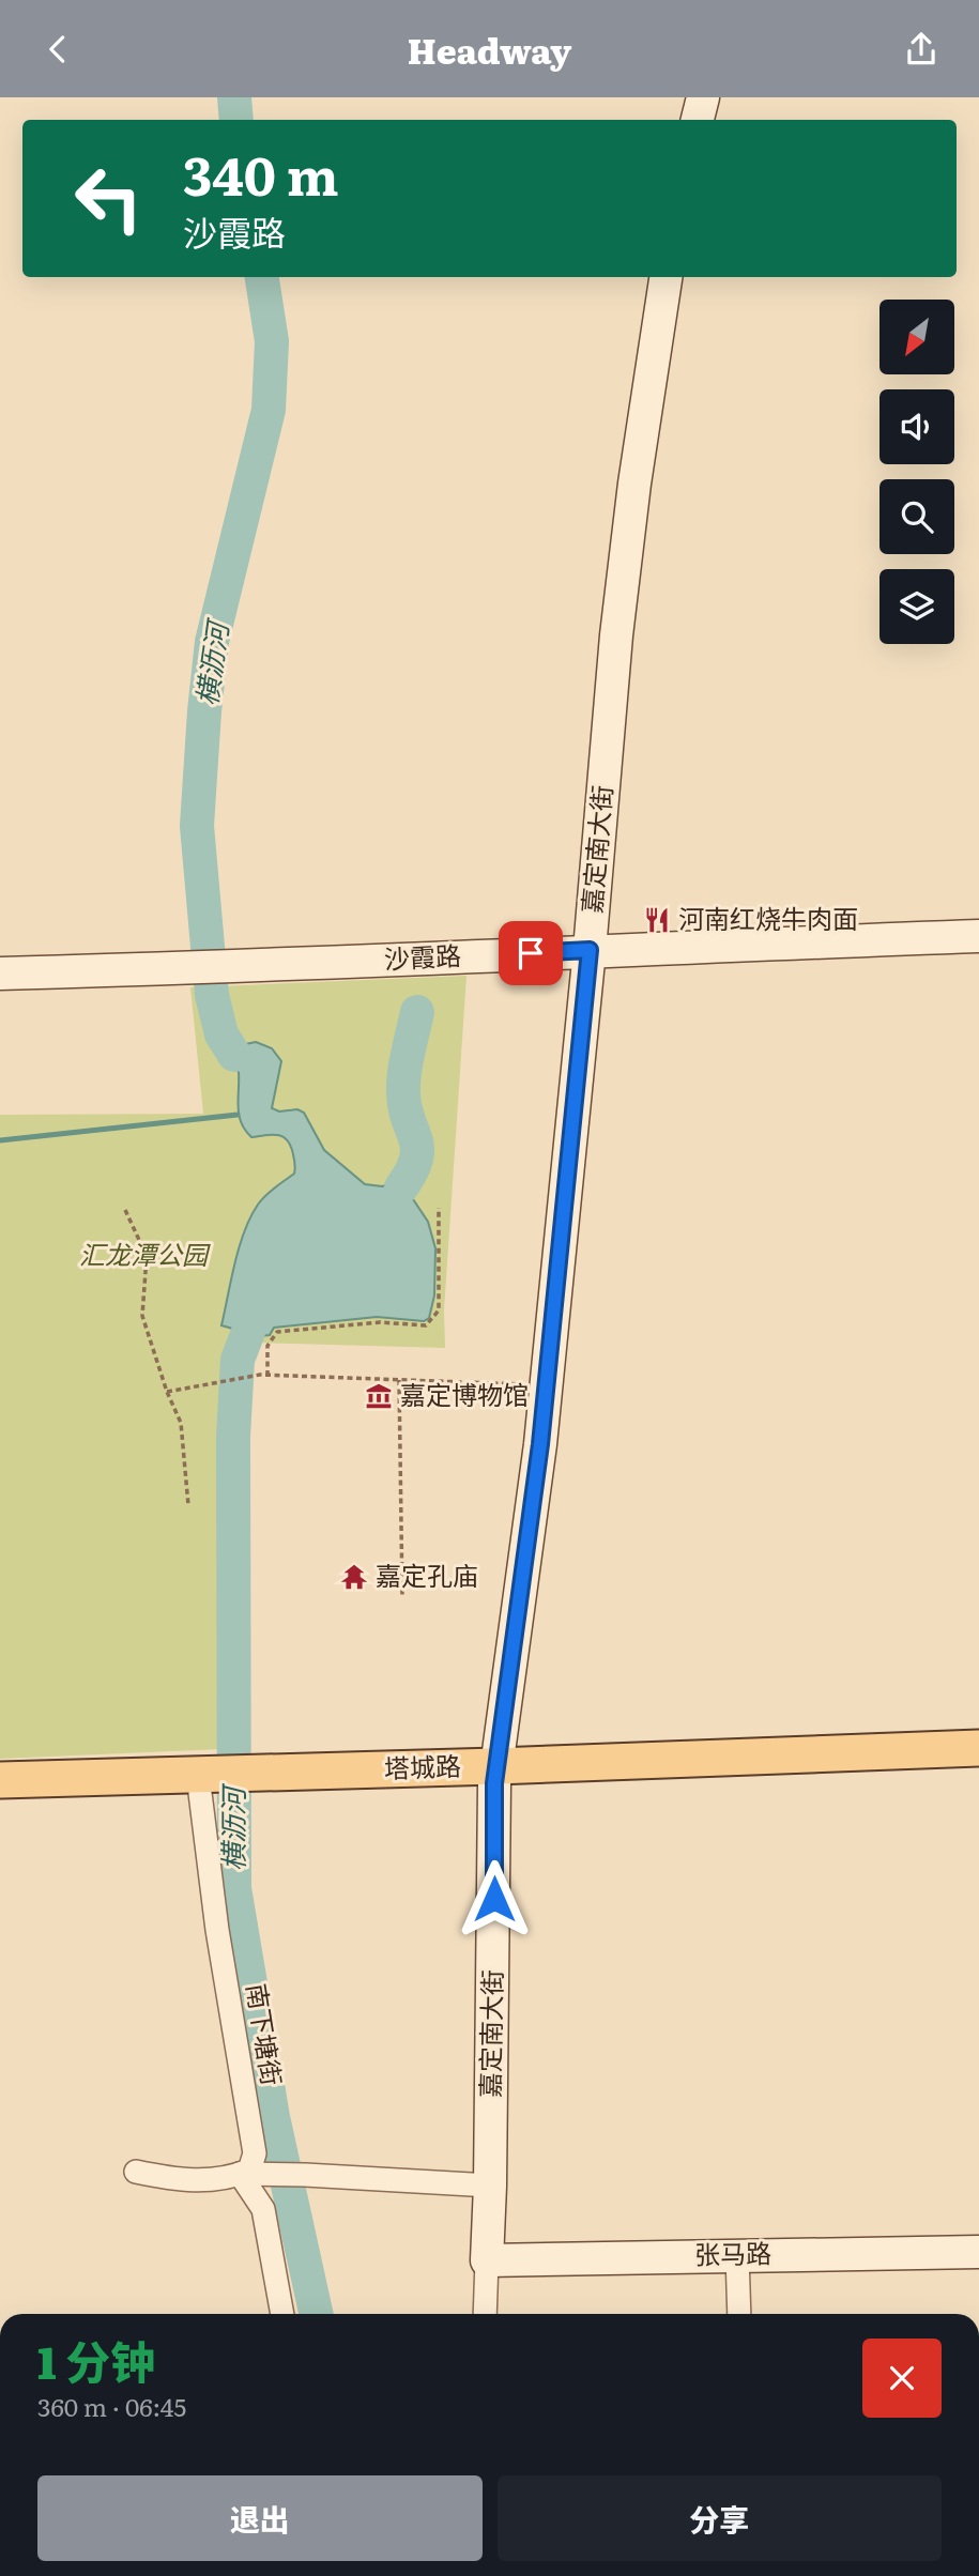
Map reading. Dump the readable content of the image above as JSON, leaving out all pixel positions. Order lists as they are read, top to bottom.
{
  "streets": {
    "main road": ["塔城路"],
    "street": [
      "嘉定南大街",
      "沙霞路",
      "南下塘街",
      "张马路"
    ]
  },
  "crossings": [
    ["嘉定南大街", "沙霞路"],
    ["嘉定南大街", "塔城路"],
    ["嘉定南大街", "张马路"],
    ["塔城路", "南下塘街"]
  ],
  "water": ["横沥河"],
  "parks": ["汇龙潭公园"],
  "places": {
    "restaurant": ["河南红烧牛肉面"],
    "museum": ["嘉定博物馆"],
    "temple": ["嘉定孔庙"]
  },
  "north": "bottom left",
  "page": {
    "header": "Headway",
    "turn": ["340 m", "沙霞路"],
    "heading": ["1 分钟", "360 m · 06:45"],
    "buttons": ["退出", "分享"]
  }
}
